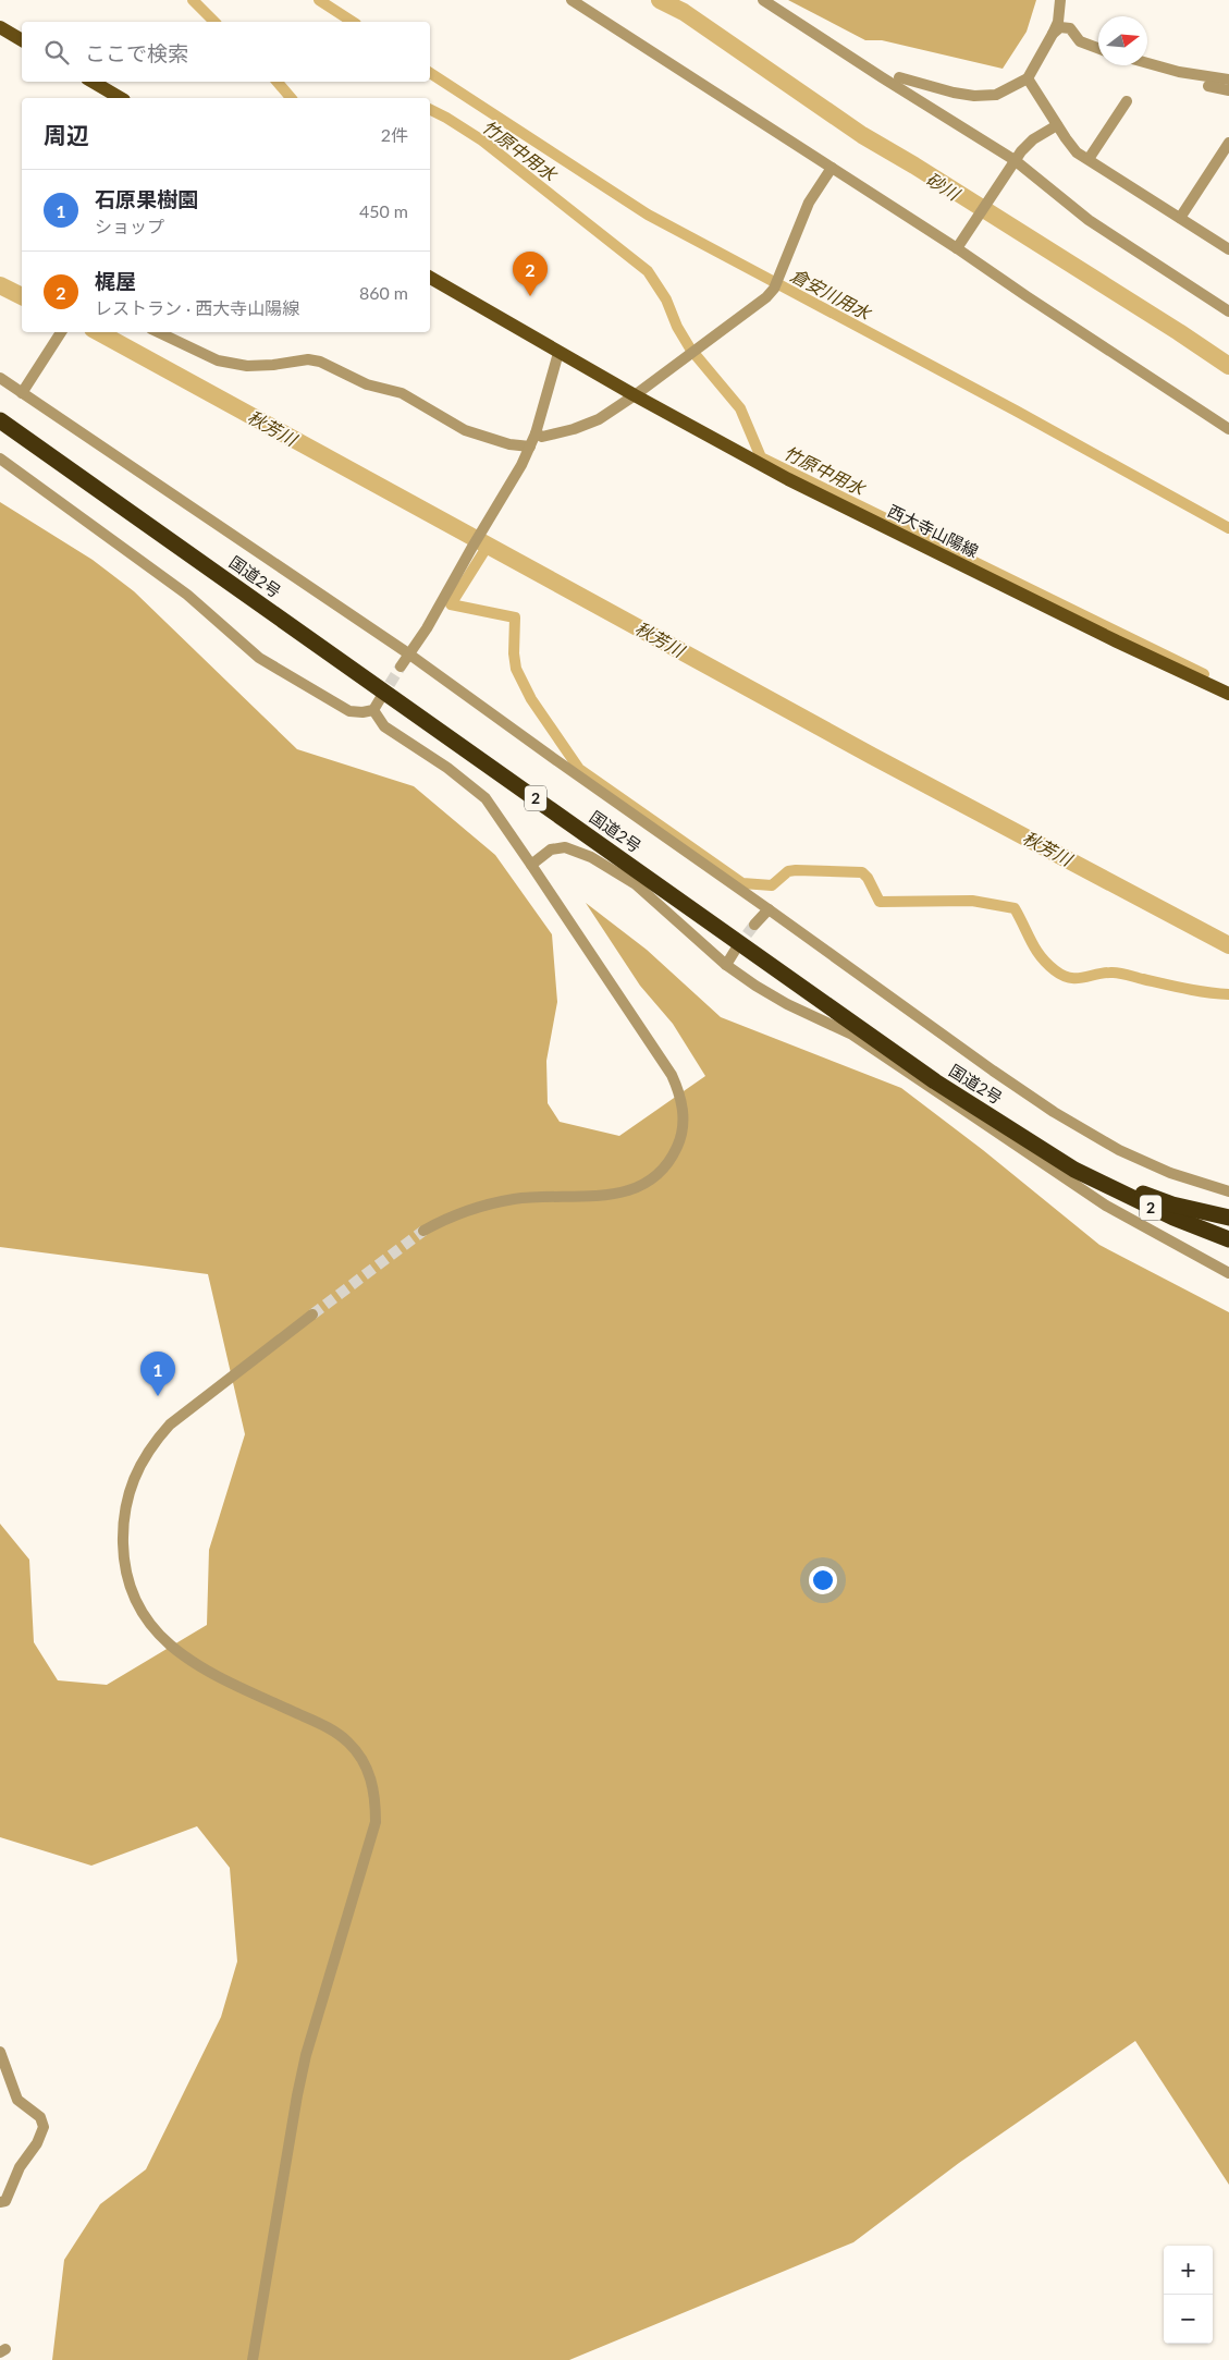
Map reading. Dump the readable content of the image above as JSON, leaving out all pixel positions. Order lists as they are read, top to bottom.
{
  "streets": {
    "highway": ["国道2号", "2"],
    "main road": ["西大寺山陽線"]
  },
  "water": [
    "竹原中用水",
    "砂川",
    "倉安川用水",
    "秋芳川"
  ],
  "north": "right",
  "page": {
    "search": "ここで検索",
    "heading": ["周辺", "2件"],
    "list": [
      {
        "mark": "1",
        "name": "石原果樹園",
        "note": "ショップ",
        "value": "450 m"
      },
      {
        "mark": "2",
        "name": "梶屋",
        "note": "レストラン · 西大寺山陽線",
        "value": "860 m"
      }
    ],
    "pins": ["2", "1"],
    "map_buttons": ["+", "−"]
  }
}
